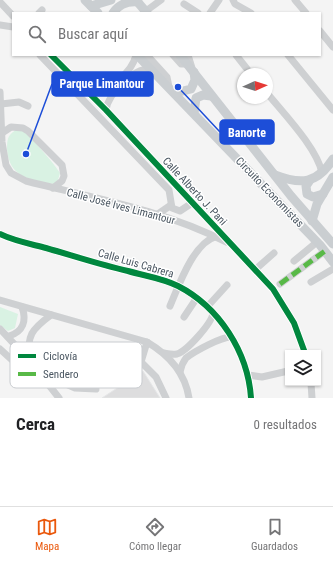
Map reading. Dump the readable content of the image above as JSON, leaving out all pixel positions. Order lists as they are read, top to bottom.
{
  "streets": {
    "main road": ["Circuito Economistas"],
    "street": ["Calle Alberto J. Pani", "Calle José Ives Limantour", "Calle Luis Cabrera"]
  },
  "crossings": [
    ["Calle Alberto J. Pani", "Calle José Ives Limantour"]
  ],
  "places": ["Banorte", "Parque Limantour"],
  "legend": ["Ciclovía", "Sendero"],
  "north": "right",
  "page": {
    "search": "Buscar aquí",
    "heading": ["Cerca", "0 resultados"],
    "nav": ["Mapa", "Cómo llegar", "Guardados"]
  }
}
